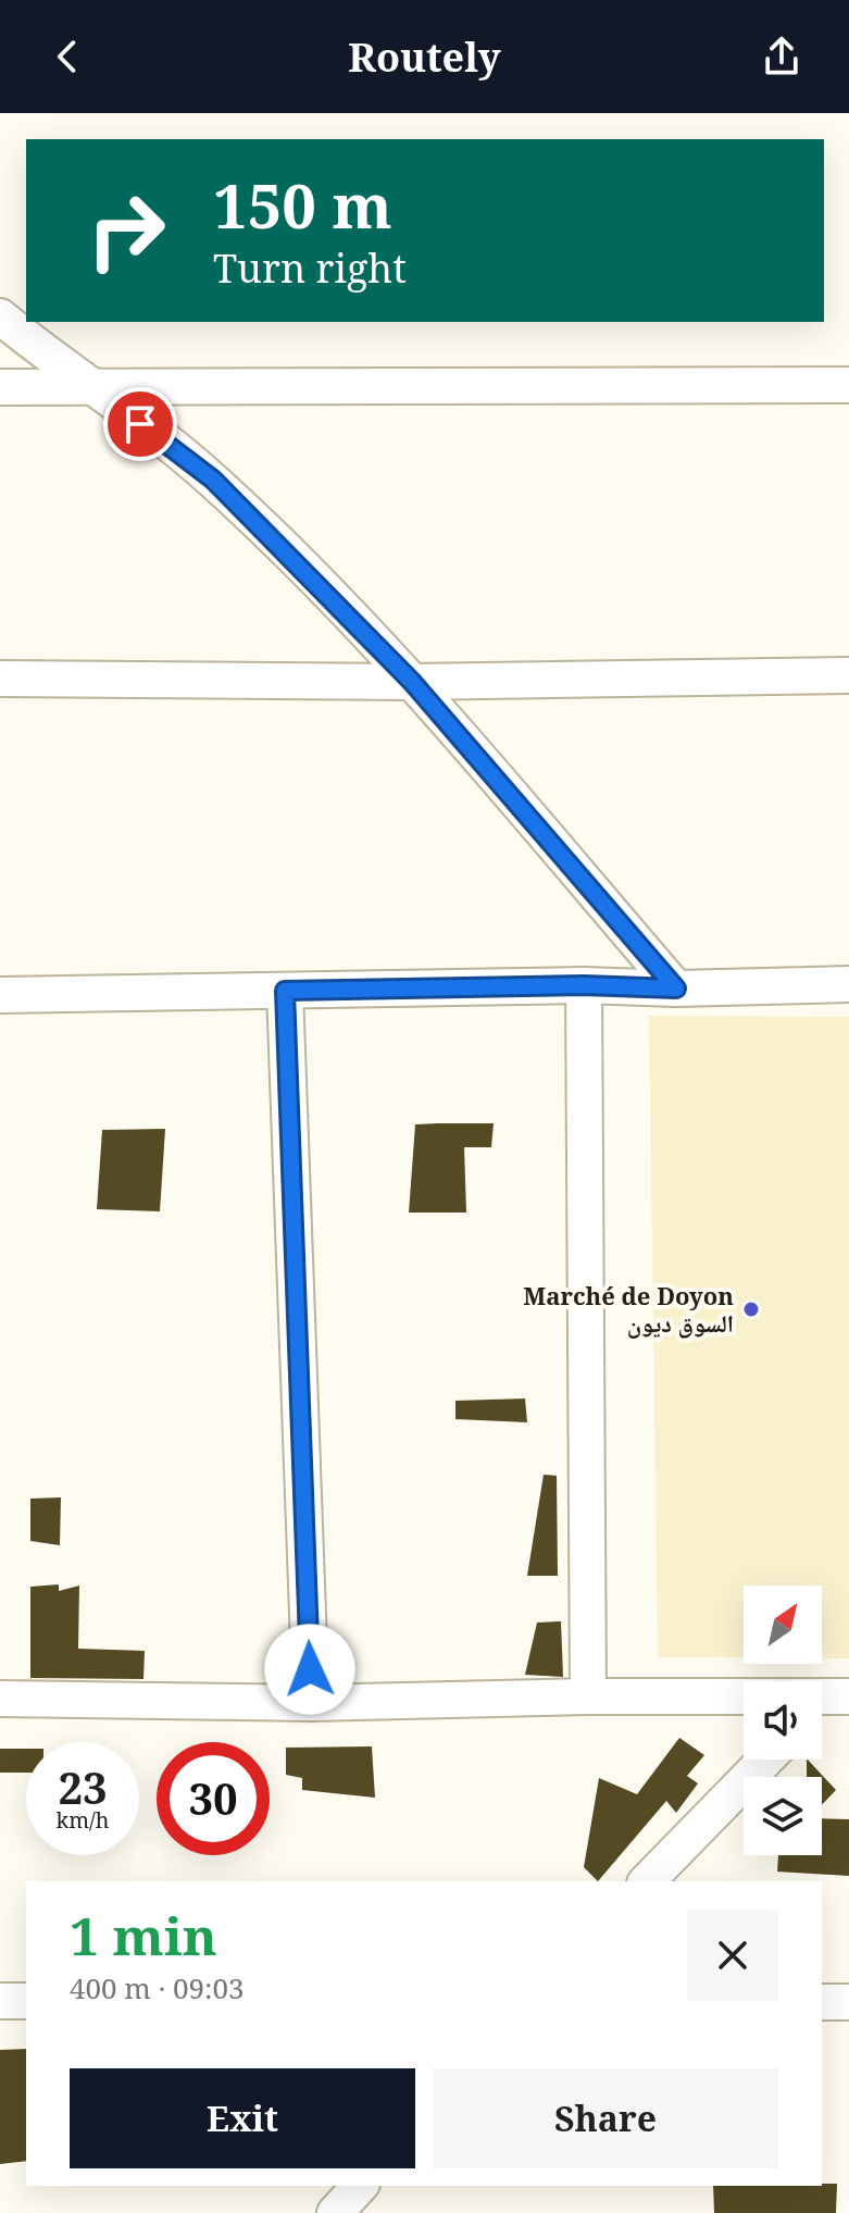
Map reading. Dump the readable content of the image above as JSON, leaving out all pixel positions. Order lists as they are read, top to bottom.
{
  "places": ["Marché de Doyon السوق ديون"],
  "north": "top right",
  "page": {
    "header": "Routely",
    "turn": ["150 m", "Turn right"],
    "speed": "23 km/h",
    "limit": "30",
    "heading": ["1 min", "400 m · 09:03"],
    "buttons": ["Exit", "Share"]
  }
}
